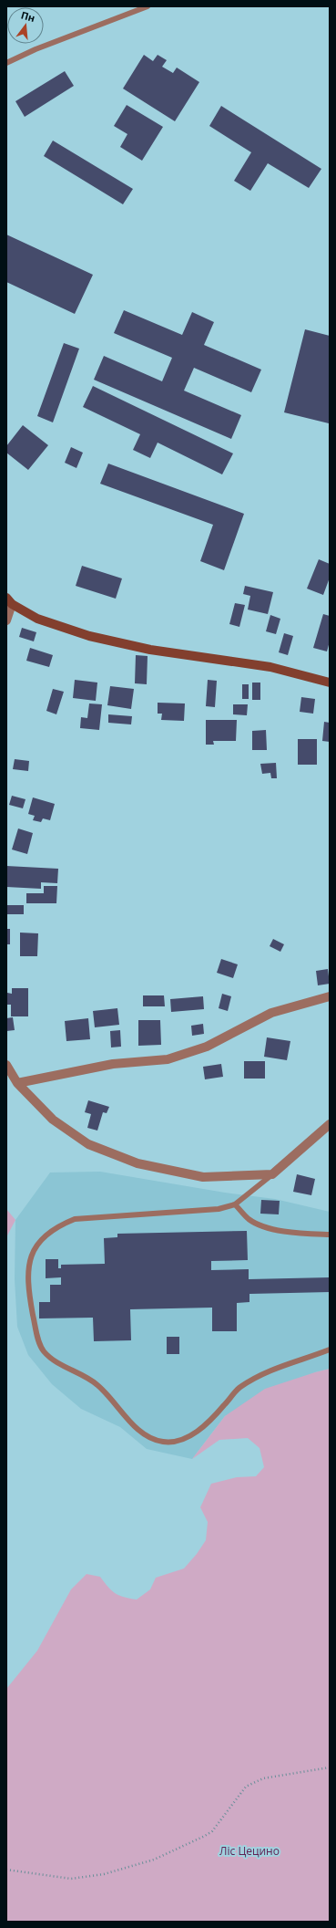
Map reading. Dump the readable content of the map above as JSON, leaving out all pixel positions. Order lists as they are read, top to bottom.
{
  "parks": ["Ліс Цецино"],
  "north": "top"
}
